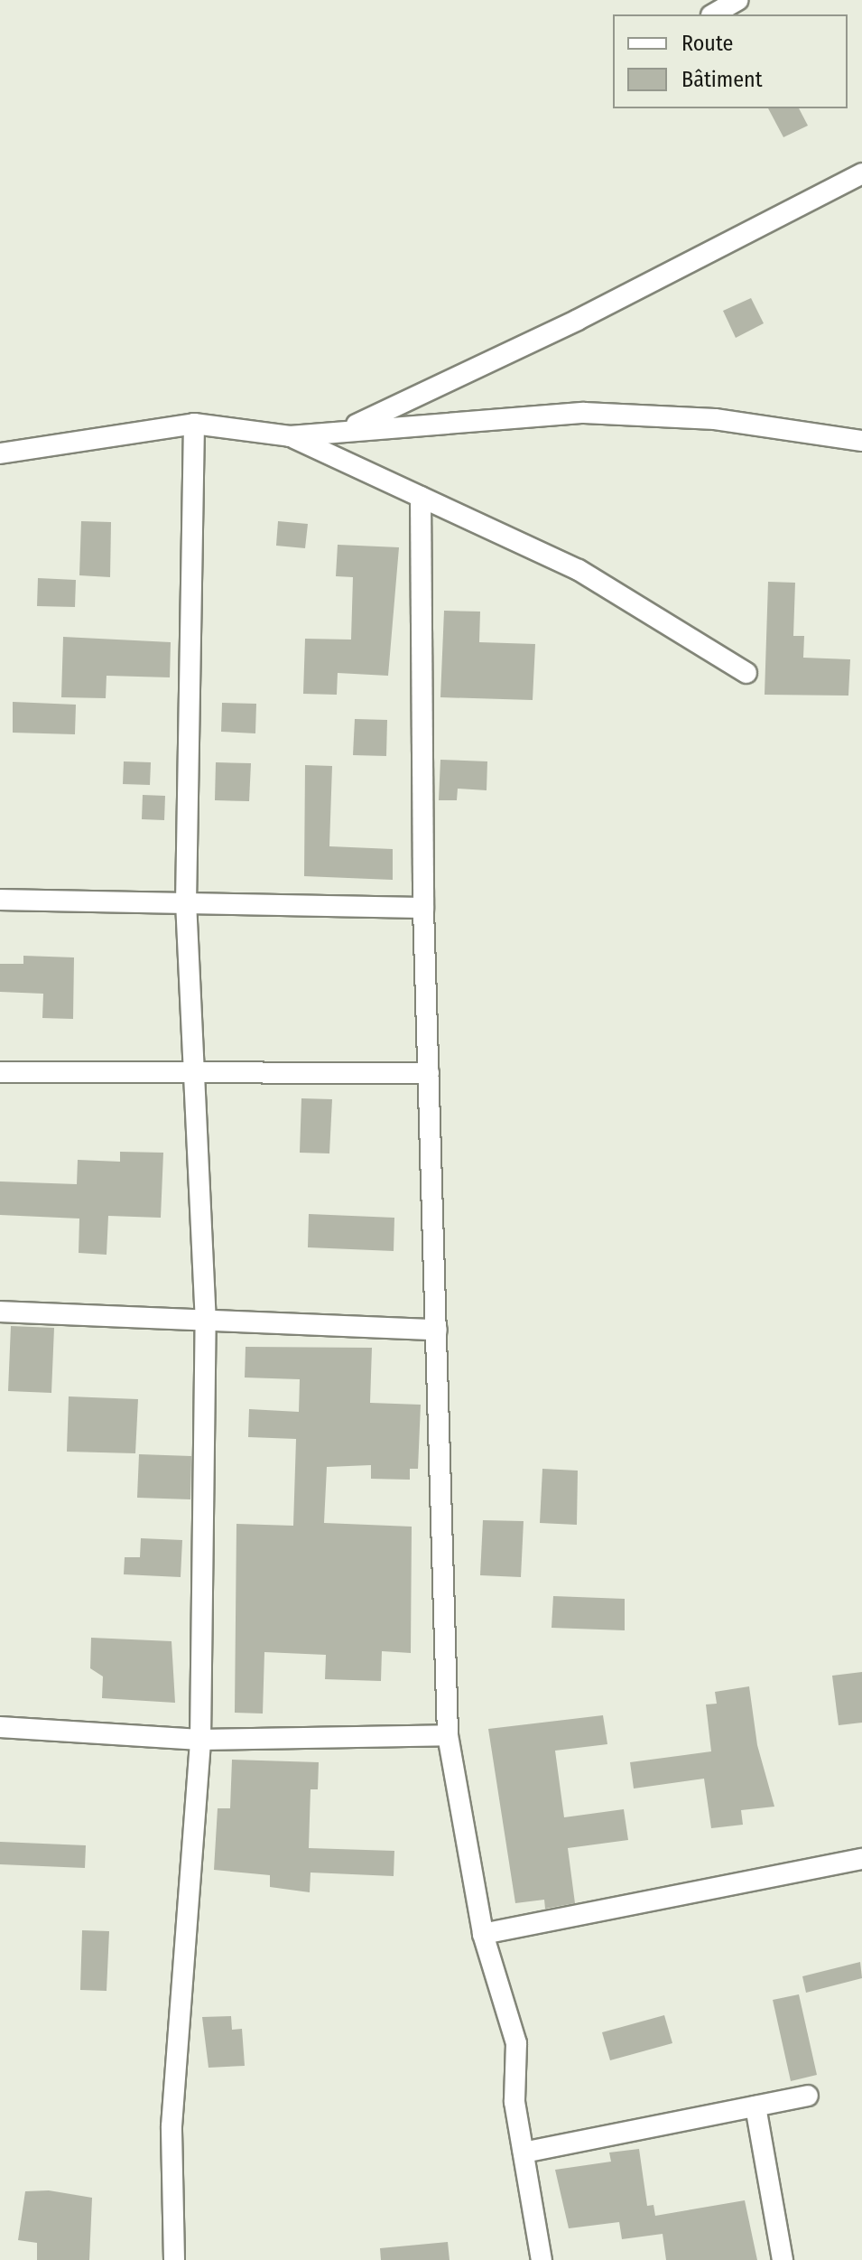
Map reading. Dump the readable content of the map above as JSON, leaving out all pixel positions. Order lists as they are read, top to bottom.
{
  "legend": ["Route", "Bâtiment"]
}
